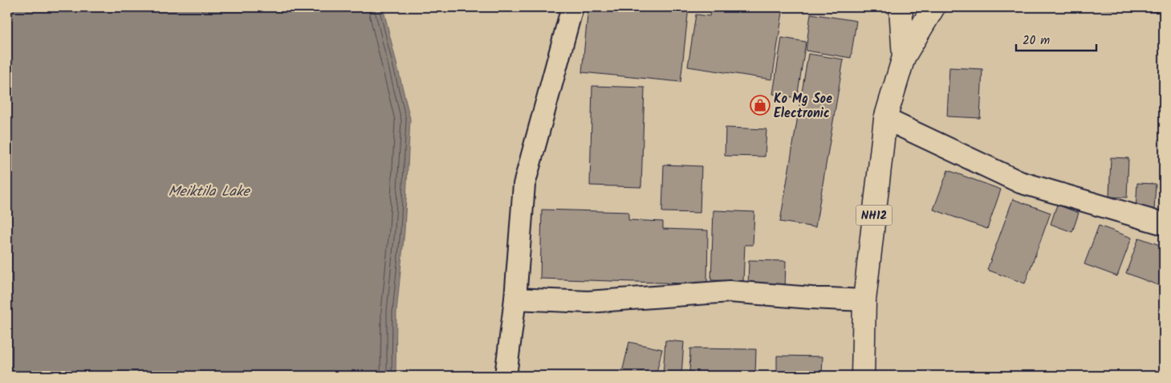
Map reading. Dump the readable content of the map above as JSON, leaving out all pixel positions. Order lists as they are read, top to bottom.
{
  "streets": {
    "highway": ["NH12"]
  },
  "water": ["Meiktila Lake"],
  "places": {
    "shop": ["Ko Mg Soe Electronic"]
  },
  "scale_bar": "20 m"
}
